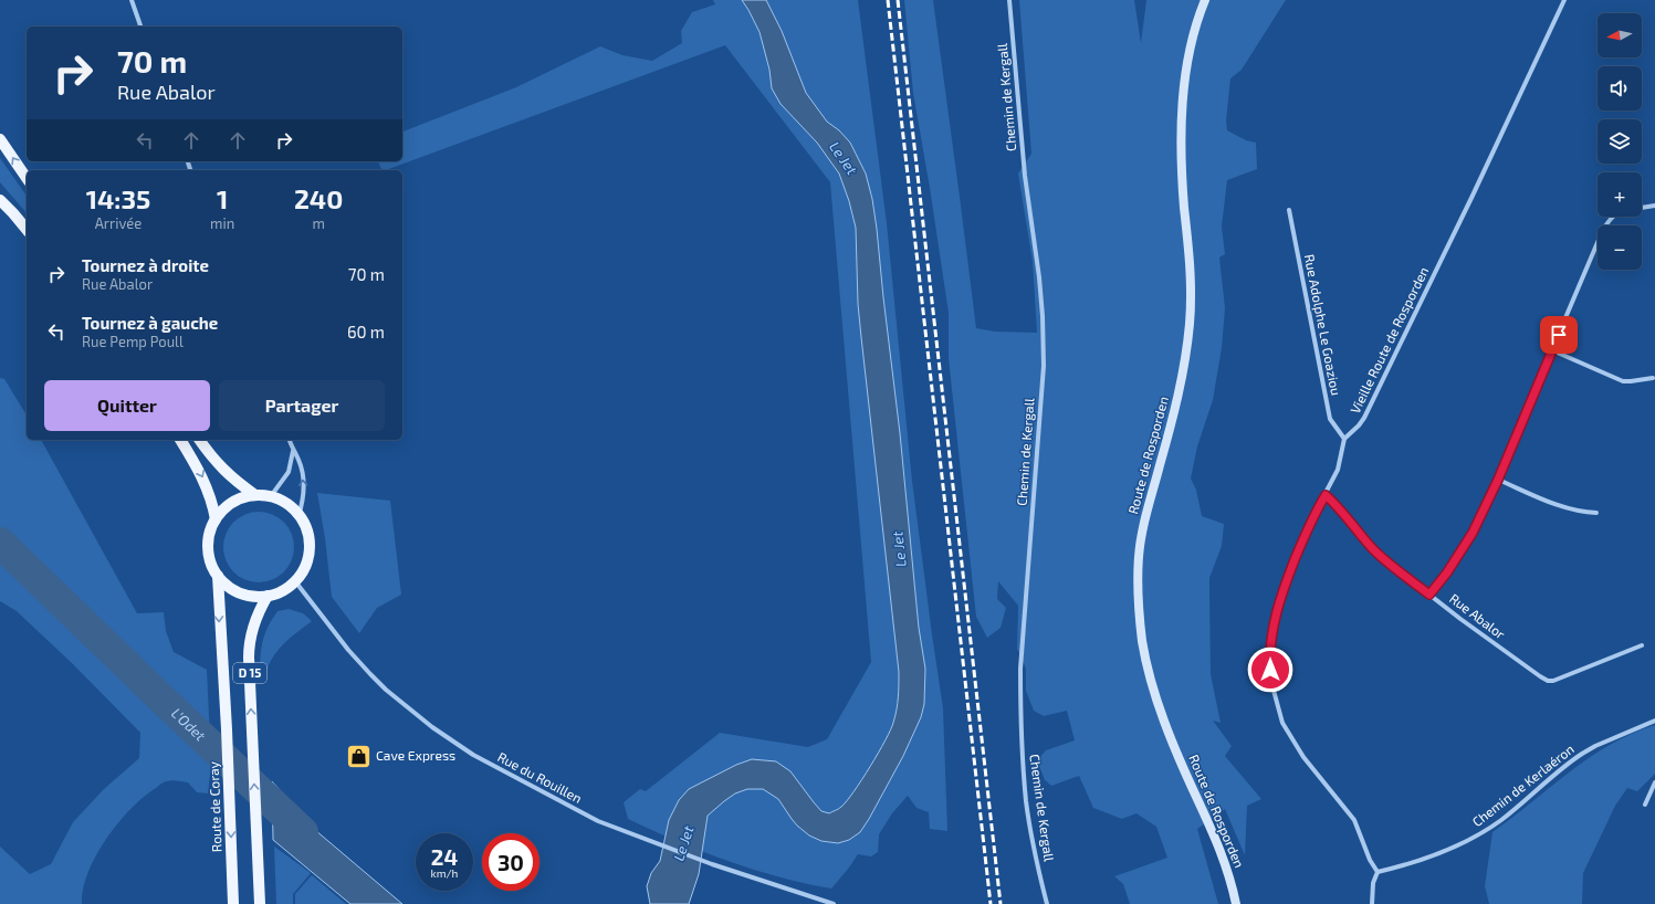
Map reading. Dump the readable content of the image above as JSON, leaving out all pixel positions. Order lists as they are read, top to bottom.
{
  "streets": {
    "main road": ["Route de Rosporden", "D 15", "Route de Coray"],
    "street": [
      "Chemin de Kergall",
      "Rue Adolphe Le Goaziou",
      "Vieille Route de Rosporden",
      "Rue Abalor",
      "Rue du Rouillen",
      "Chemin de Kerlaéron"
    ]
  },
  "crossings": [
    ["Rue Adolphe Le Goaziou", "Vieille Route de Rosporden"],
    ["D 15", "Rue du Rouillen"],
    ["D 15", "Route de Coray"],
    ["Rue du Rouillen", "Route de Coray"]
  ],
  "water": ["Le Jet", "L'Odet"],
  "places": {
    "shop": ["Cave Express"]
  },
  "north": "left",
  "page": {
    "map_buttons": ["+", "−"],
    "turn": ["70 m", "Rue Abalor"],
    "eta": [
      "14:35",
      "Arrivée",
      "1",
      "min",
      "240",
      "m"
    ],
    "list": [
      {
        "name": "Tournez à droite",
        "note": "Rue Abalor",
        "value": "70 m"
      },
      {
        "name": "Tournez à gauche",
        "note": "Rue Pemp Poull",
        "value": "60 m"
      }
    ],
    "buttons": ["Quitter", "Partager"],
    "speed": "24 km/h",
    "limit": "30"
  }
}
